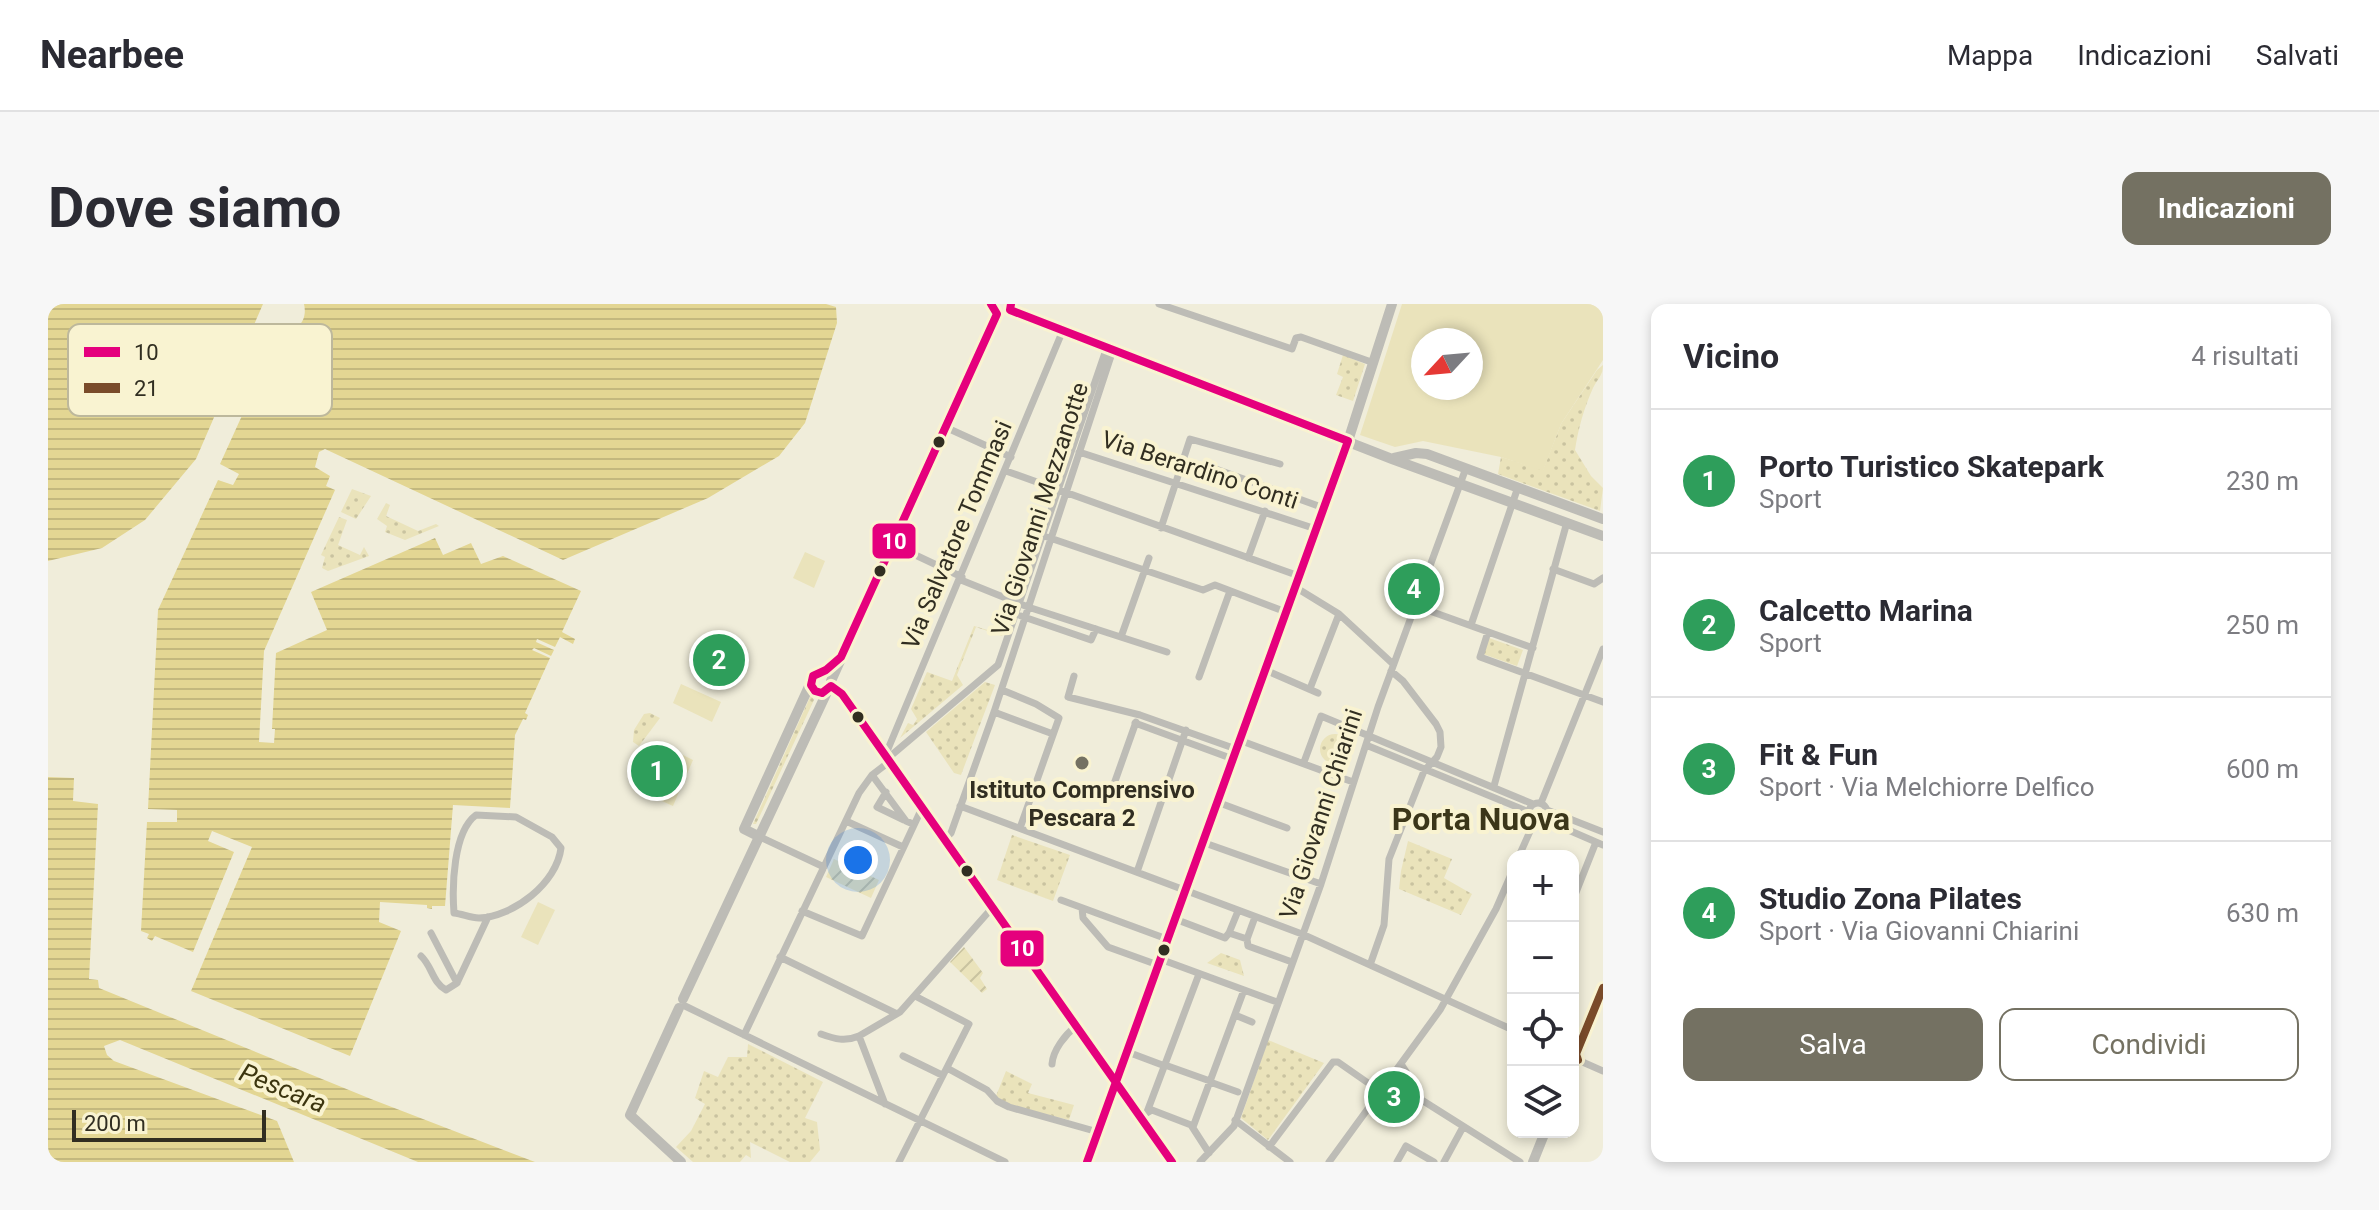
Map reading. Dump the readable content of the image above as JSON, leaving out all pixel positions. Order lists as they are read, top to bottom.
{
  "streets": {
    "street": [
      "Via Berardino Conti",
      "Via Giovanni Mezzanotte",
      "Via Salvatore Tommasi",
      "Via Giovanni Chiarini"
    ]
  },
  "crossings": [
    ["Via Berardino Conti", "Via Giovanni Mezzanotte"],
    ["Via Giovanni Mezzanotte", "Via Salvatore Tommasi"]
  ],
  "districts": ["Porta Nuova"],
  "water": ["Pescara"],
  "places": ["Istituto Comprensivo Pescara 2"],
  "lines": ["transit line 10", "transit line 21"],
  "legend": ["10", "21"],
  "scale_bar": "200 m",
  "north": "bottom left",
  "page": {
    "header": "Nearbee",
    "nav": ["Mappa", "Indicazioni", "Salvati"],
    "buttons": [
      "Indicazioni",
      ["Salva", "Condividi"]
    ],
    "title": "Dove siamo",
    "heading": ["Vicino", "4 risultati"],
    "list": [
      {
        "mark": "1",
        "name": "Porto Turistico Skatepark",
        "note": "Sport",
        "value": "230 m"
      },
      {
        "mark": "2",
        "name": "Calcetto Marina",
        "note": "Sport",
        "value": "250 m"
      },
      {
        "mark": "3",
        "name": "Fit & Fun",
        "note": "Sport · Via Melchiorre Delfico",
        "value": "600 m"
      },
      {
        "mark": "4",
        "name": "Studio Zona Pilates",
        "note": "Sport · Via Giovanni Chiarini",
        "value": "630 m"
      }
    ],
    "pins": [
      "4",
      "2",
      "1",
      "3"
    ],
    "map_buttons": ["+", "−"],
    "scale": "200 m"
  }
}
